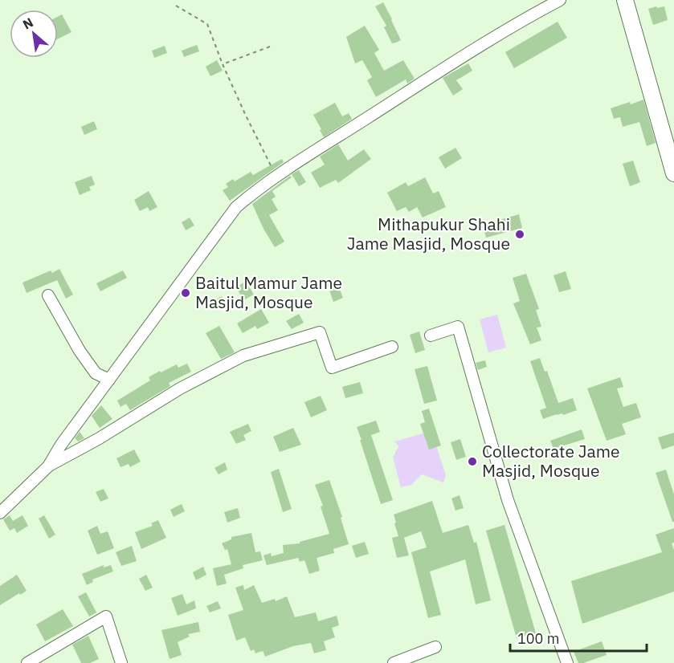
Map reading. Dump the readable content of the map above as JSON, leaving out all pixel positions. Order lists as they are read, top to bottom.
{
  "places": ["Mithapukur Shahi Jame Masjid, Mosque", "Baitul Mamur Jame Masjid, Mosque", "Collectorate Jame Masjid, Mosque"],
  "scale_bar": "100 m",
  "north": "top left"
}
